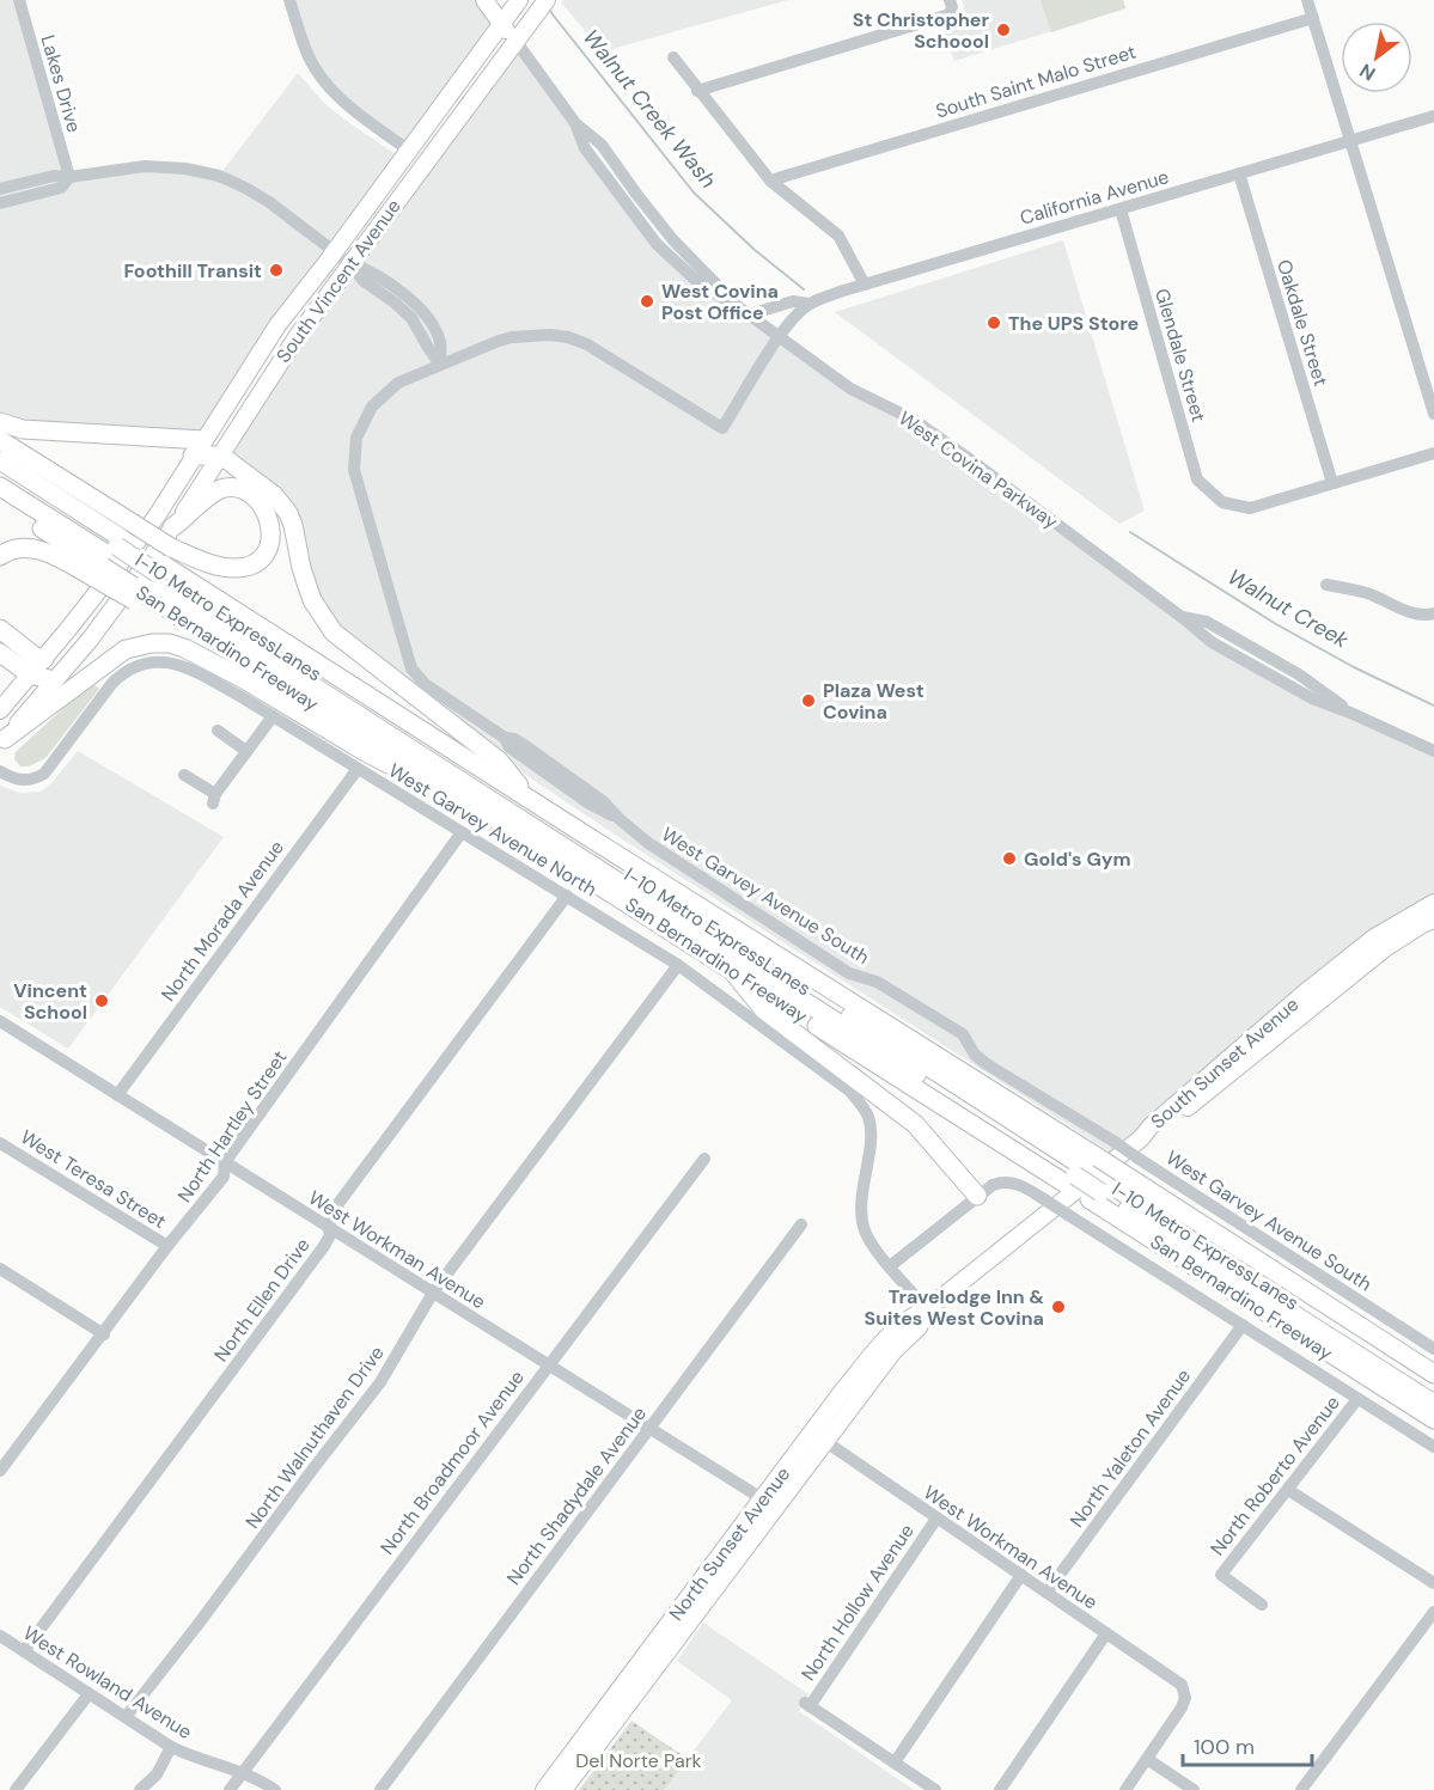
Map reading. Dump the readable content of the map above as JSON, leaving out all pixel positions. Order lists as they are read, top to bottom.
{
  "streets": {
    "highway": ["I-10 Metro ExpressLanes", "San Bernardino Freeway"],
    "main road": [
      "South Vincent Avenue",
      "West Covina Parkway",
      "South Sunset Avenue",
      "North Sunset Avenue"
    ],
    "street": [
      "South Saint Malo Street",
      "Lakes Drive",
      "California Avenue",
      "Oakdale Street",
      "Glendale Street",
      "West Garvey Avenue North",
      "West Garvey Avenue South",
      "North Morada Avenue",
      "North Hartley Street",
      "West Teresa Street",
      "West Workman Avenue",
      "North Ellen Drive",
      "North Walnuthaven Drive",
      "North Yaleton Avenue",
      "North Broadmoor Avenue",
      "North Roberto Avenue",
      "North Shadydale Avenue",
      "North Hollow Avenue",
      "West Rowland Avenue"
    ]
  },
  "crossings": [
    ["California Avenue", "Oakdale Street"],
    ["California Avenue", "Glendale Street"],
    ["California Avenue", "West Covina Parkway"],
    ["California Avenue", "West Garvey Avenue South"],
    ["South Vincent Avenue", "West Covina Parkway"],
    ["South Vincent Avenue", "I-10 Metro ExpressLanes"],
    ["South Vincent Avenue", "San Bernardino Freeway"],
    ["Oakdale Street", "Glendale Street"],
    ["I-10 Metro ExpressLanes", "San Bernardino Freeway"],
    ["I-10 Metro ExpressLanes", "North Sunset Avenue"],
    ["San Bernardino Freeway", "North Sunset Avenue"],
    ["West Garvey Avenue North", "North Morada Avenue"],
    ["West Garvey Avenue North", "North Hartley Street"],
    ["West Garvey Avenue North", "North Ellen Drive"],
    ["West Garvey Avenue North", "North Walnuthaven Drive"],
    ["West Garvey Avenue North", "North Sunset Avenue"],
    ["North Morada Avenue", "West Workman Avenue"],
    ["South Sunset Avenue", "North Sunset Avenue"],
    ["North Hartley Street", "West Teresa Street"],
    ["North Hartley Street", "West Workman Avenue"],
    ["West Workman Avenue", "North Ellen Drive"],
    ["West Workman Avenue", "North Walnuthaven Drive"],
    ["West Workman Avenue", "North Yaleton Avenue"],
    ["West Workman Avenue", "North Broadmoor Avenue"],
    ["West Workman Avenue", "North Shadydale Avenue"],
    ["West Workman Avenue", "North Sunset Avenue"],
    ["West Workman Avenue", "North Hollow Avenue"],
    ["North Ellen Drive", "West Rowland Avenue"],
    ["North Walnuthaven Drive", "West Rowland Avenue"],
    ["North Broadmoor Avenue", "West Rowland Avenue"]
  ],
  "water": ["Walnut Creek Wash", "Walnut Creek"],
  "parks": ["Del Norte Park"],
  "places": [
    "St Christopher Schoool",
    "Foothill Transit",
    "West Covina Post Office",
    "The UPS Store",
    "Plaza West Covina",
    "Gold's Gym",
    "Vincent School",
    "Travelodge Inn & Suites West Covina"
  ],
  "scale_bar": "100 m",
  "north": "bottom left"
}
